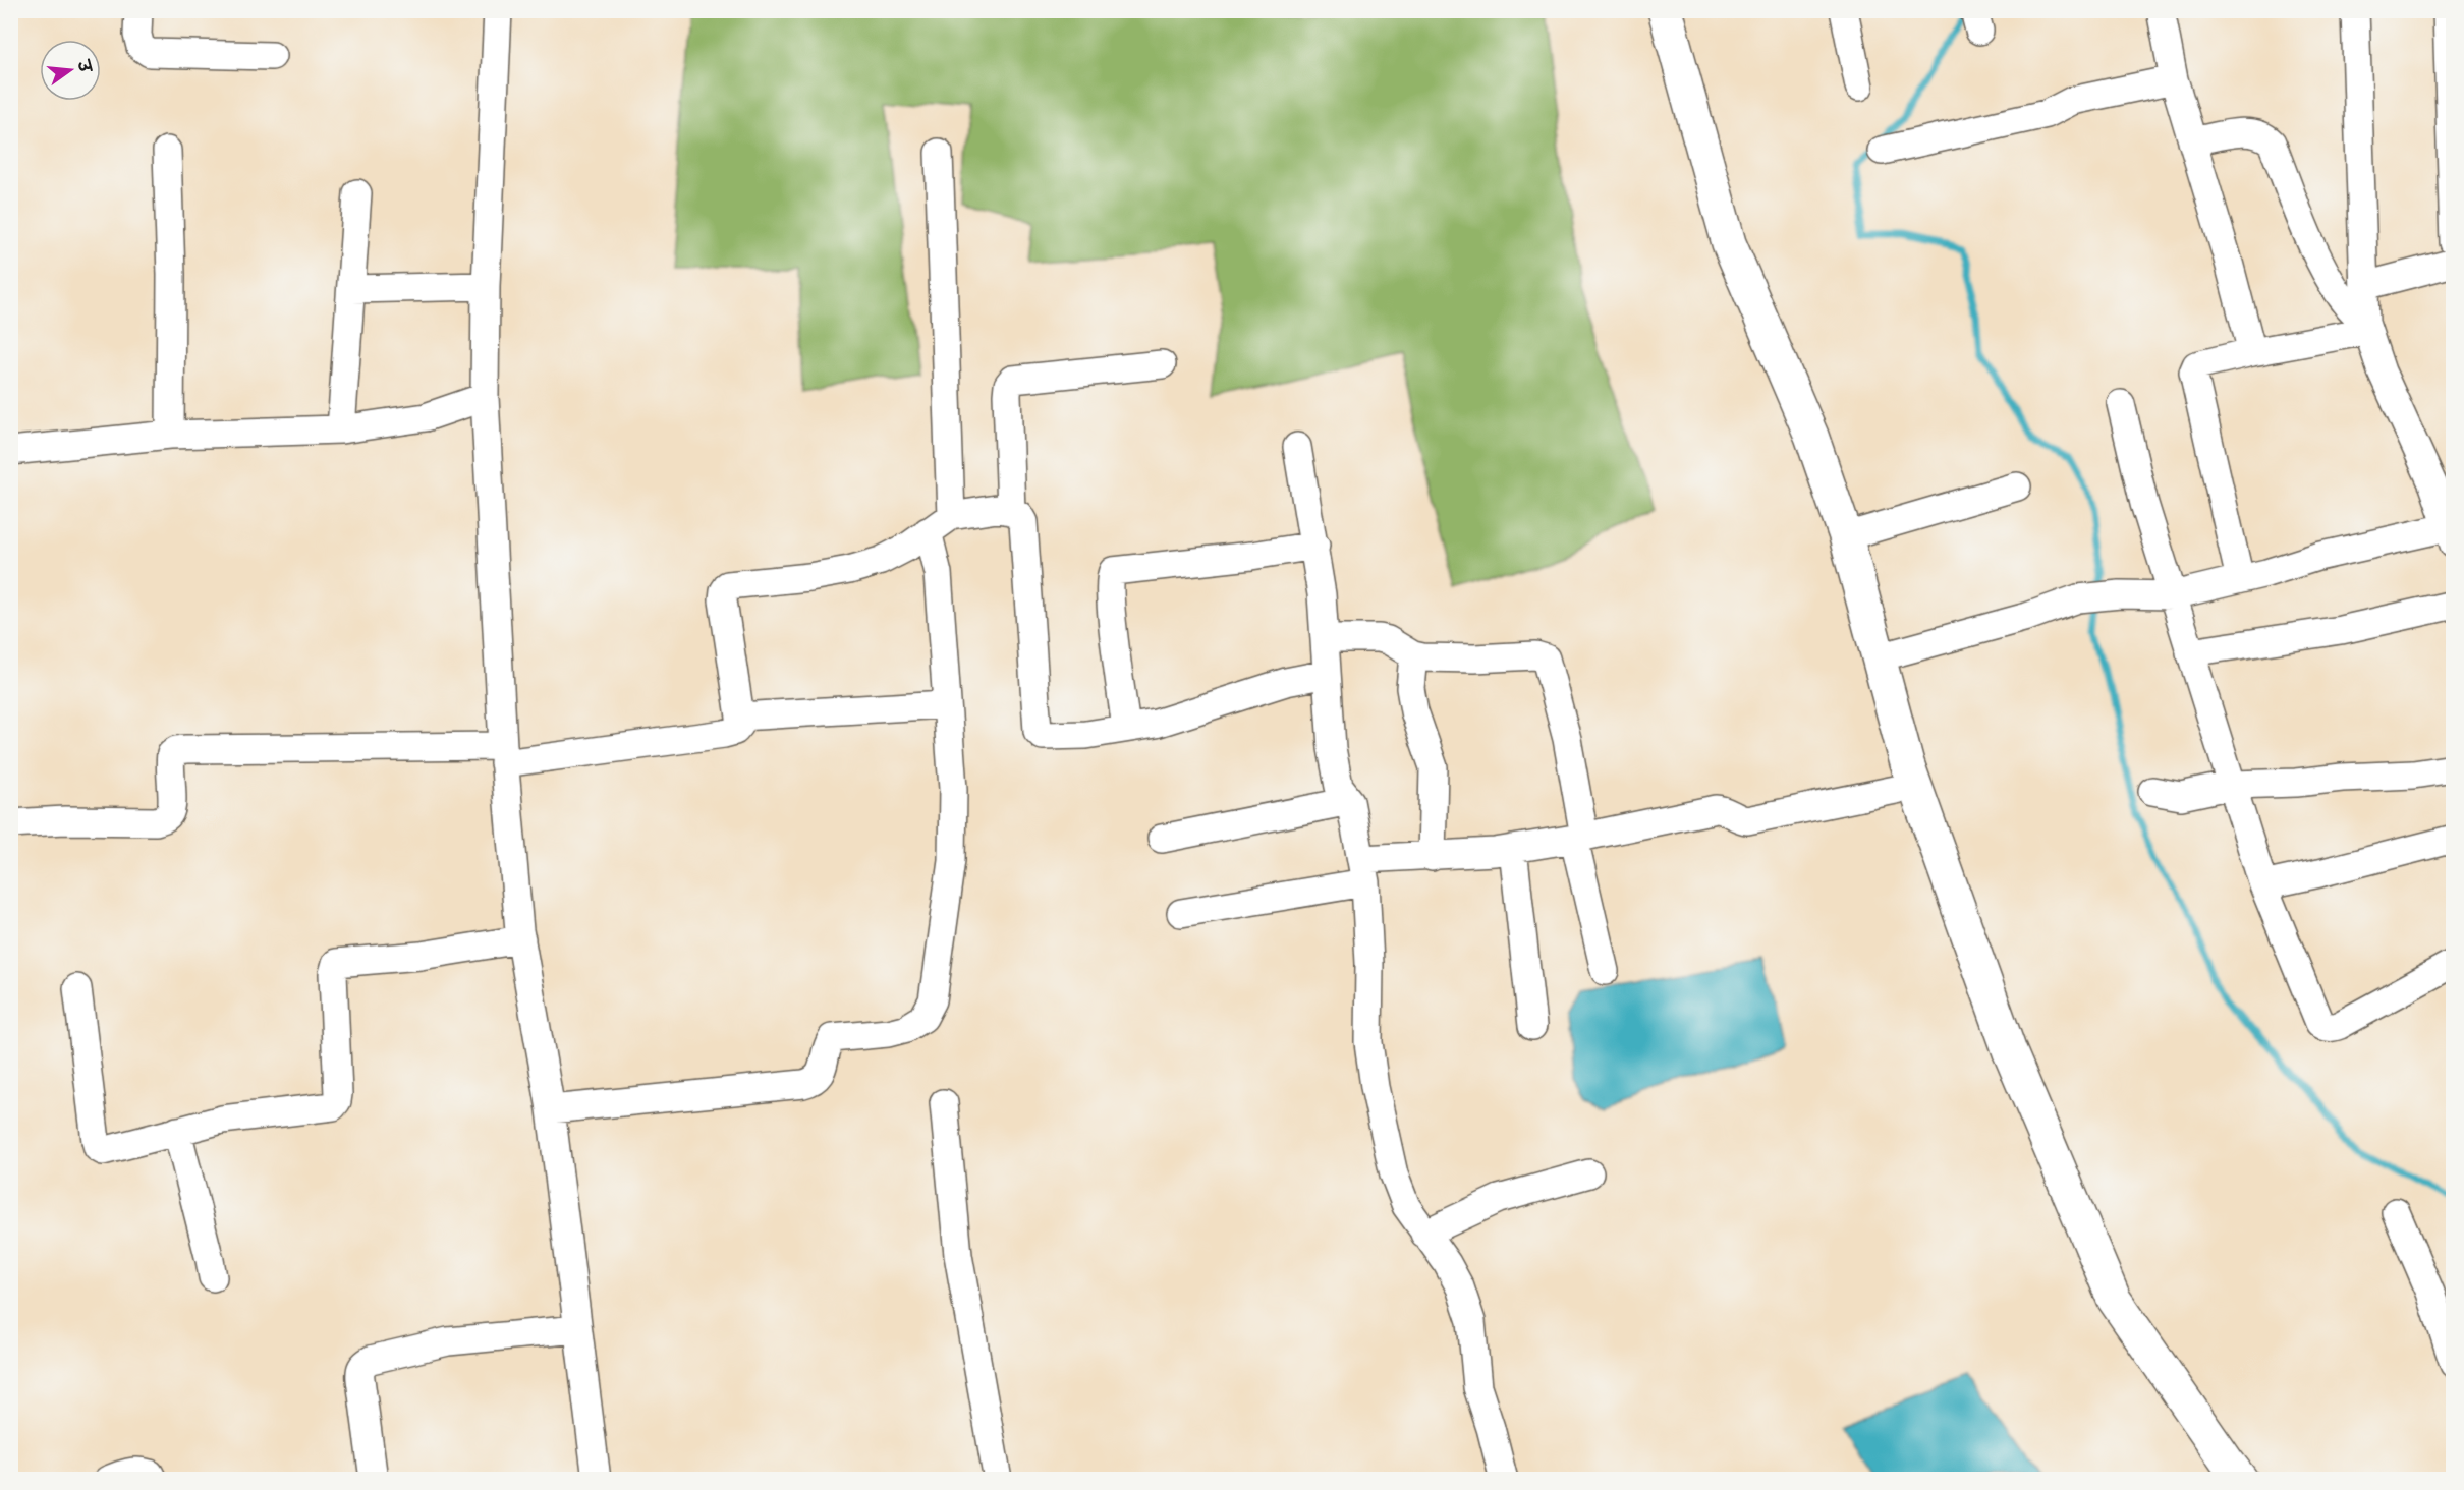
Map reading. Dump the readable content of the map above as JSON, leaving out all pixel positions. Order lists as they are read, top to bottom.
{
  "north": "right"
}
